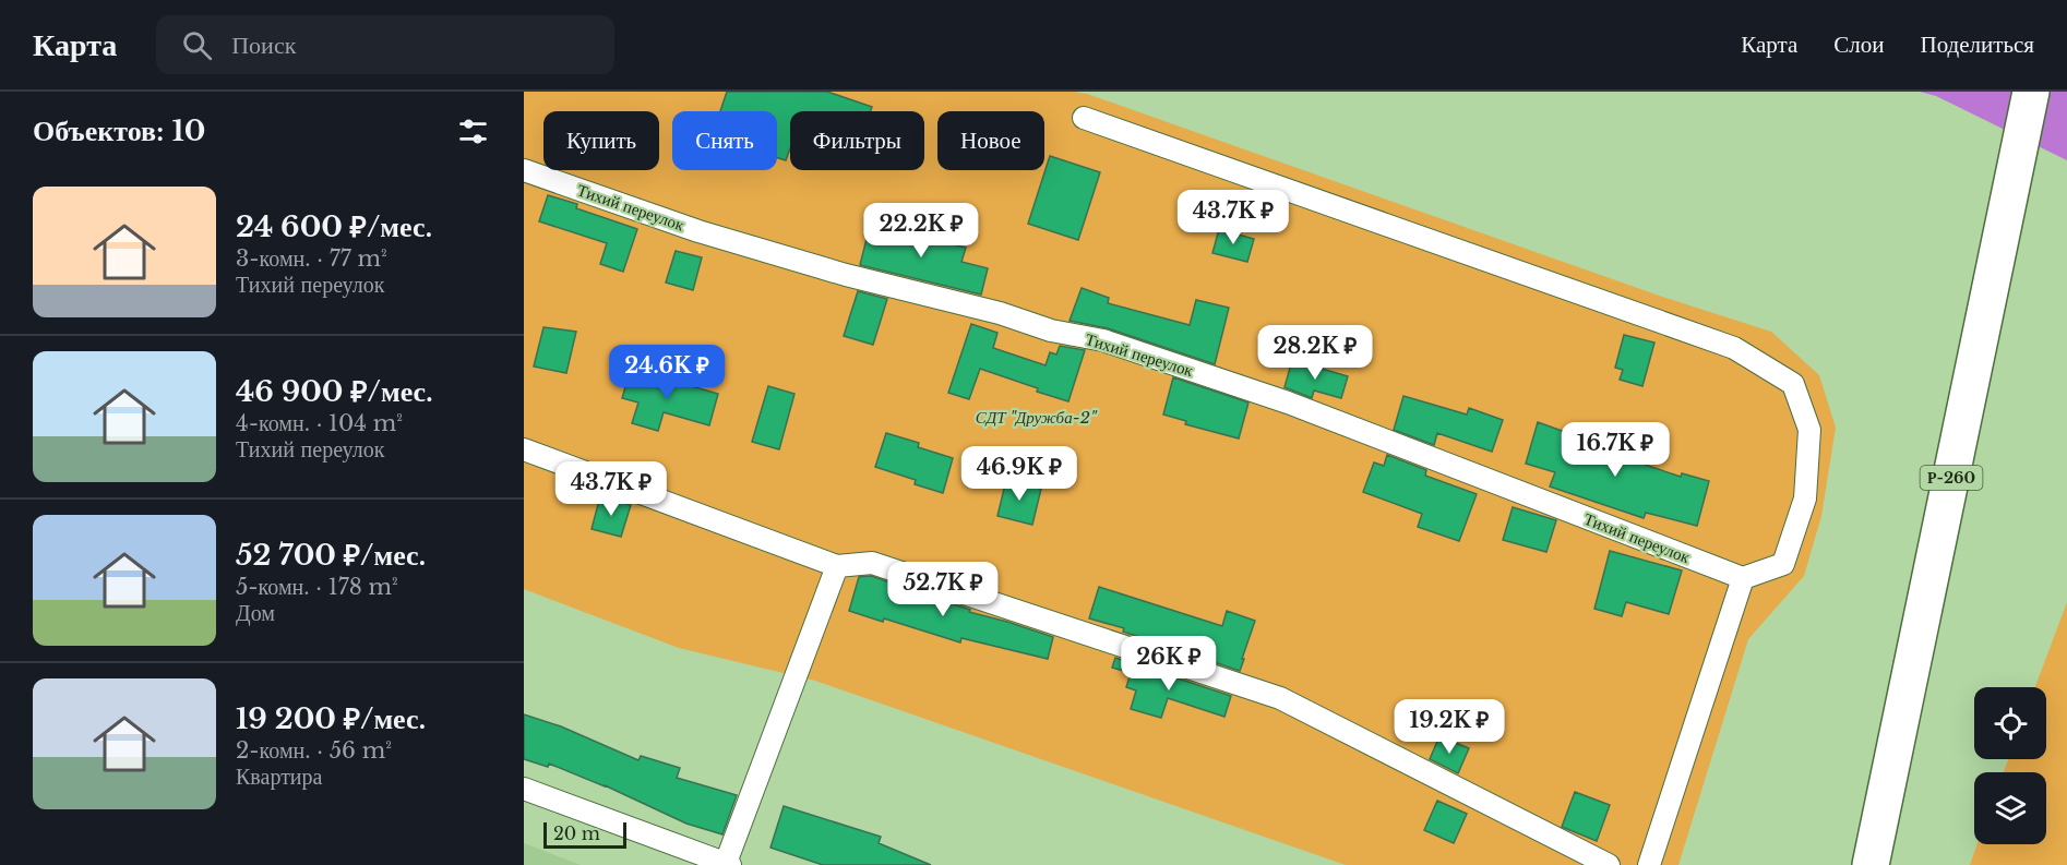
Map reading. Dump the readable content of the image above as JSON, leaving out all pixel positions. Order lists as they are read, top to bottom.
{
  "streets": {
    "highway": ["Р-260"],
    "street": ["Тихий переулок"]
  },
  "parks": ["СДТ \"Дружба-2\""],
  "scale_bar": "20 m",
  "page": {
    "header": "Карта",
    "search": "Поиск",
    "nav": ["Карта", "Слои", "Поделиться"],
    "heading": "Объектов: 10",
    "chip": [
      "Купить",
      "Снять",
      "Фильтры",
      "Новое"
    ],
    "list": [
      {
        "name": "24 600 ₽/мес.",
        "note": "3-комн. · 77 m² · Тихий переулок"
      },
      {
        "name": "46 900 ₽/мес.",
        "note": "4-комн. · 104 m² · Тихий переулок"
      },
      {
        "name": "52 700 ₽/мес.",
        "note": "5-комн. · 178 m² · Дом"
      },
      {
        "name": "19 200 ₽/мес.",
        "note": "2-комн. · 56 m² · Квартира"
      }
    ],
    "price": [
      "43.7K ₽",
      "22.2K ₽",
      "28.2K ₽",
      "24.6K ₽",
      "16.7K ₽",
      "46.9K ₽",
      "43.7K ₽",
      "52.7K ₽",
      "26K ₽",
      "19.2K ₽"
    ],
    "scale": "20 m"
  }
}
